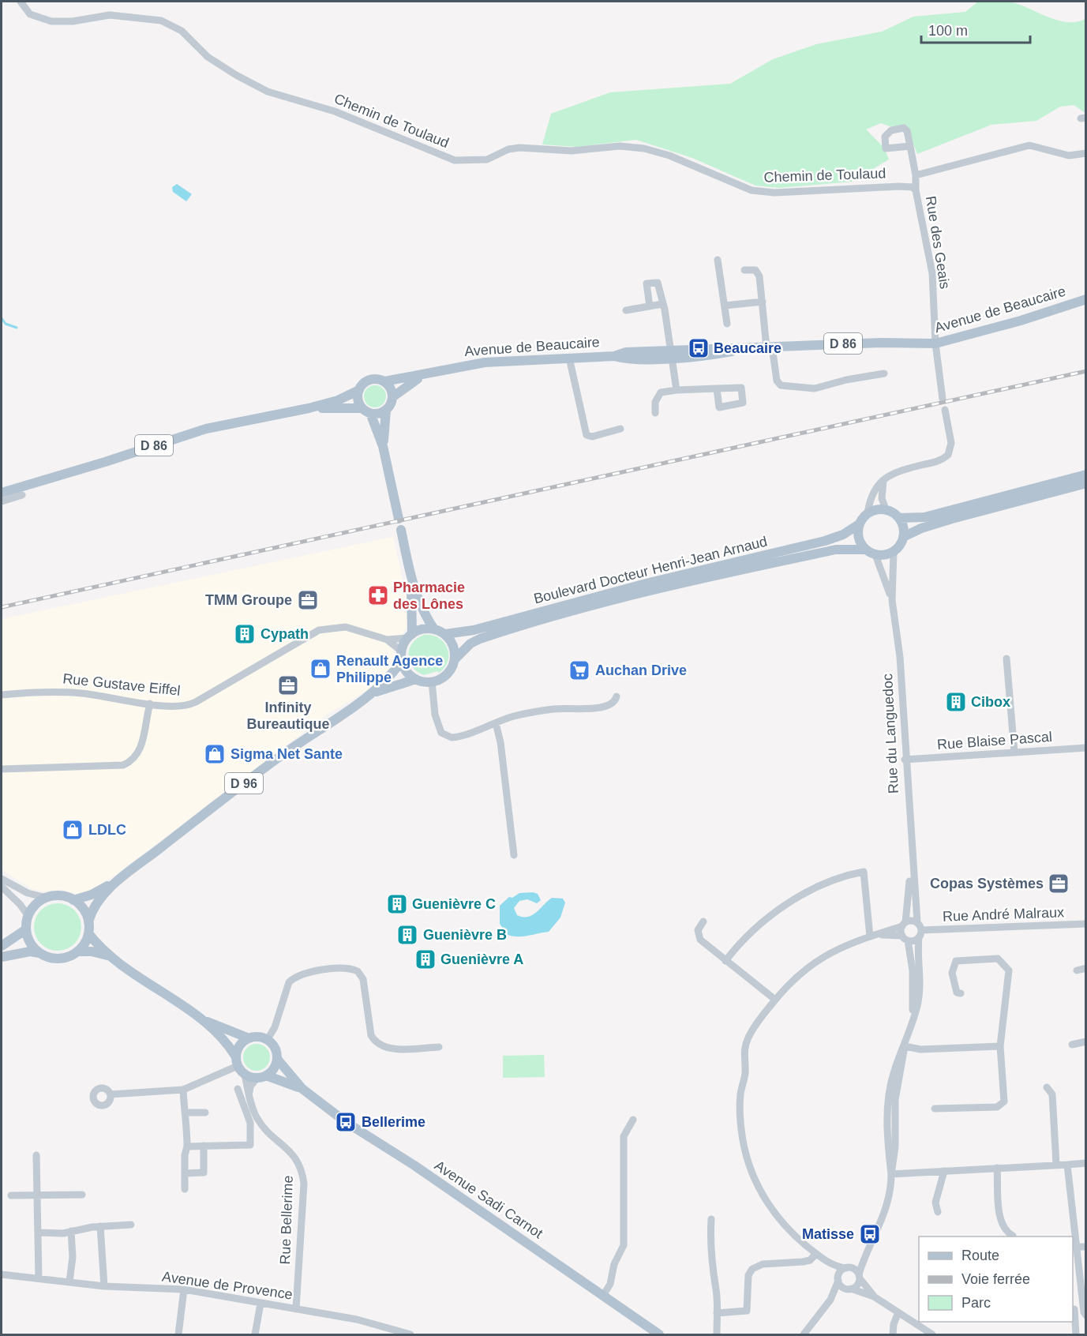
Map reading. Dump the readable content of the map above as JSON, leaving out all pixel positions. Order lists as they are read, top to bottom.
{
  "streets": {
    "main road": [
      "Avenue de Beaucaire",
      "D 86",
      "Boulevard Docteur Henri-Jean Arnaud",
      "D 96",
      "Avenue Sadi Carnot"
    ],
    "street": [
      "Chemin de Toulaud",
      "Rue des Geais",
      "Rue Gustave Eiffel",
      "Rue du Languedoc",
      "Rue Blaise Pascal",
      "Rue André Malraux",
      "Rue Bellerime",
      "Avenue de Provence"
    ]
  },
  "crossings": [
    ["Chemin de Toulaud", "Rue des Geais"],
    ["Rue des Geais", "Avenue de Beaucaire"],
    ["Avenue de Beaucaire", "D 86"],
    ["Boulevard Docteur Henri-Jean Arnaud", "Rue Gustave Eiffel"],
    ["Boulevard Docteur Henri-Jean Arnaud", "Rue du Languedoc"],
    ["Boulevard Docteur Henri-Jean Arnaud", "D 96"],
    ["Rue Gustave Eiffel", "D 96"],
    ["Rue du Languedoc", "Rue Blaise Pascal"],
    ["Rue du Languedoc", "Rue André Malraux"],
    ["Avenue Sadi Carnot", "Rue Bellerime"],
    ["Rue Bellerime", "Avenue de Provence"]
  ],
  "places": {
    "bus stop": ["Beaucaire", "Bellerime", "Matisse"],
    "pharmacy": ["Pharmacie des Lônes"],
    "office": ["TMM Groupe", "Infinity Bureautique", "Copas Systèmes"],
    "building": [
      "Cypath",
      "Cibox",
      "Guenièvre C",
      "Guenièvre B",
      "Guenièvre A"
    ],
    "shop": ["Renault Agence Philippe", "Sigma Net Sante", "LDLC"],
    "supermarket": ["Auchan Drive"]
  },
  "legend": ["Route", "Voie ferrée", "Parc"],
  "scale_bar": "100 m"
}
